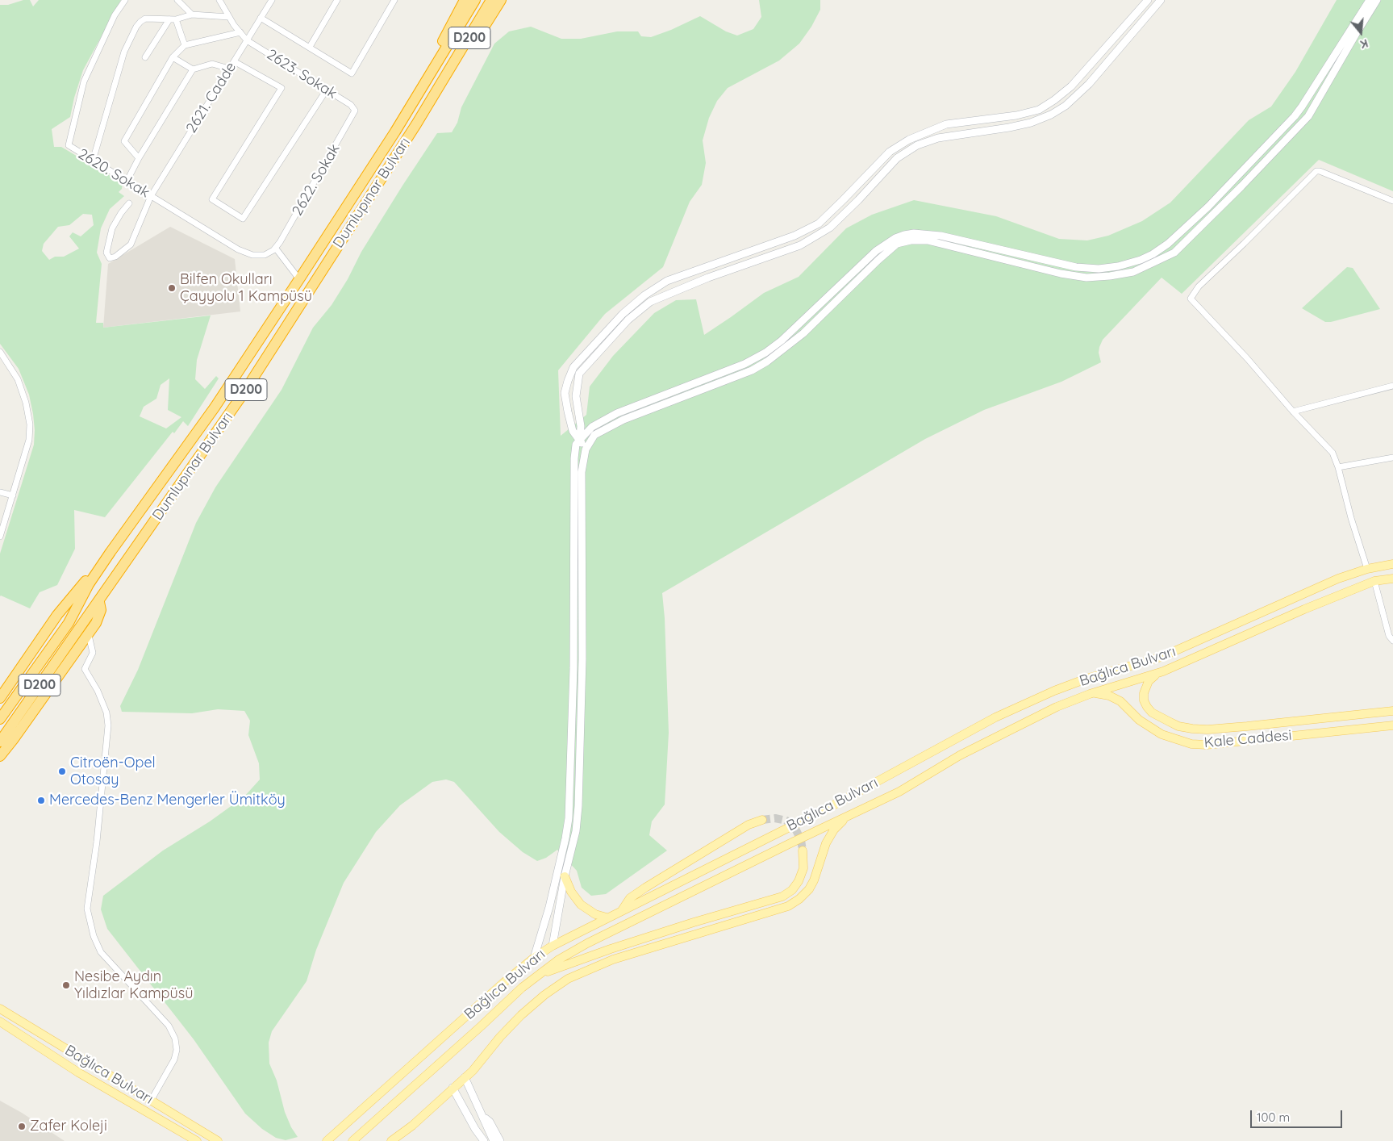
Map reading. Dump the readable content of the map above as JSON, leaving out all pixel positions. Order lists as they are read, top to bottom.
{
  "streets": {
    "highway": ["D200", "Dumlupınar Bulvarı"],
    "main road": ["Bağlıca Bulvarı", "Kale Caddesi"],
    "street": [
      "2623. Sokak",
      "2621. Cadde",
      "2620. Sokak",
      "2622. Sokak"
    ]
  },
  "crossings": [
    ["2623. Sokak", "2621. Cadde"],
    ["2623. Sokak", "2622. Sokak"],
    ["2621. Cadde", "2620. Sokak"],
    ["2620. Sokak", "2622. Sokak"],
    ["Bağlıca Bulvarı", "Kale Caddesi"]
  ],
  "places": [
    "Bilfen Okulları Çayyolu 1 Kampüsü",
    "Citroën-Opel Otosay",
    "Mercedes-Benz Mengerler Ümitköy",
    "Nesibe Aydın Yıldızlar Kampüsü",
    "Zafer Koleji"
  ],
  "scale_bar": "100 m",
  "north": "bottom"
}
